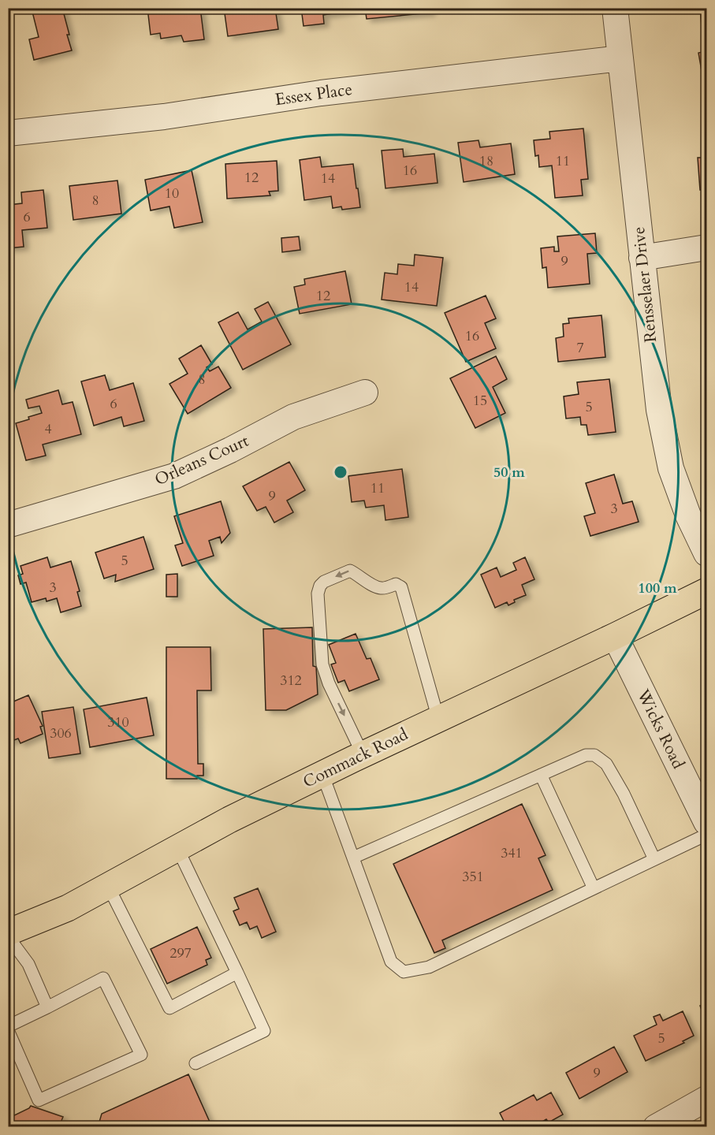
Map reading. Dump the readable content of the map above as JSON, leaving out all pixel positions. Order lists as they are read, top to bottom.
{
  "streets": {
    "main road": ["Commack Road"],
    "street": [
      "Essex Place",
      "Rensselaer Drive",
      "Orleans Court",
      "Wicks Road"
    ]
  },
  "crossings": [
    ["Essex Place", "Rensselaer Drive"],
    ["Wicks Road", "Commack Road"]
  ],
  "house_numbers": [
    "18",
    "11",
    "16",
    "12",
    "14",
    "10",
    "8",
    "6",
    "9",
    "14",
    "12",
    "16",
    "7",
    "8",
    "15",
    "6",
    "5",
    "4",
    "11",
    "9",
    "3",
    "5",
    "3",
    "312",
    "310",
    "306",
    "341",
    "351",
    "297",
    "5",
    "9"
  ],
  "rings": ["50 m", "100 m"]
}
